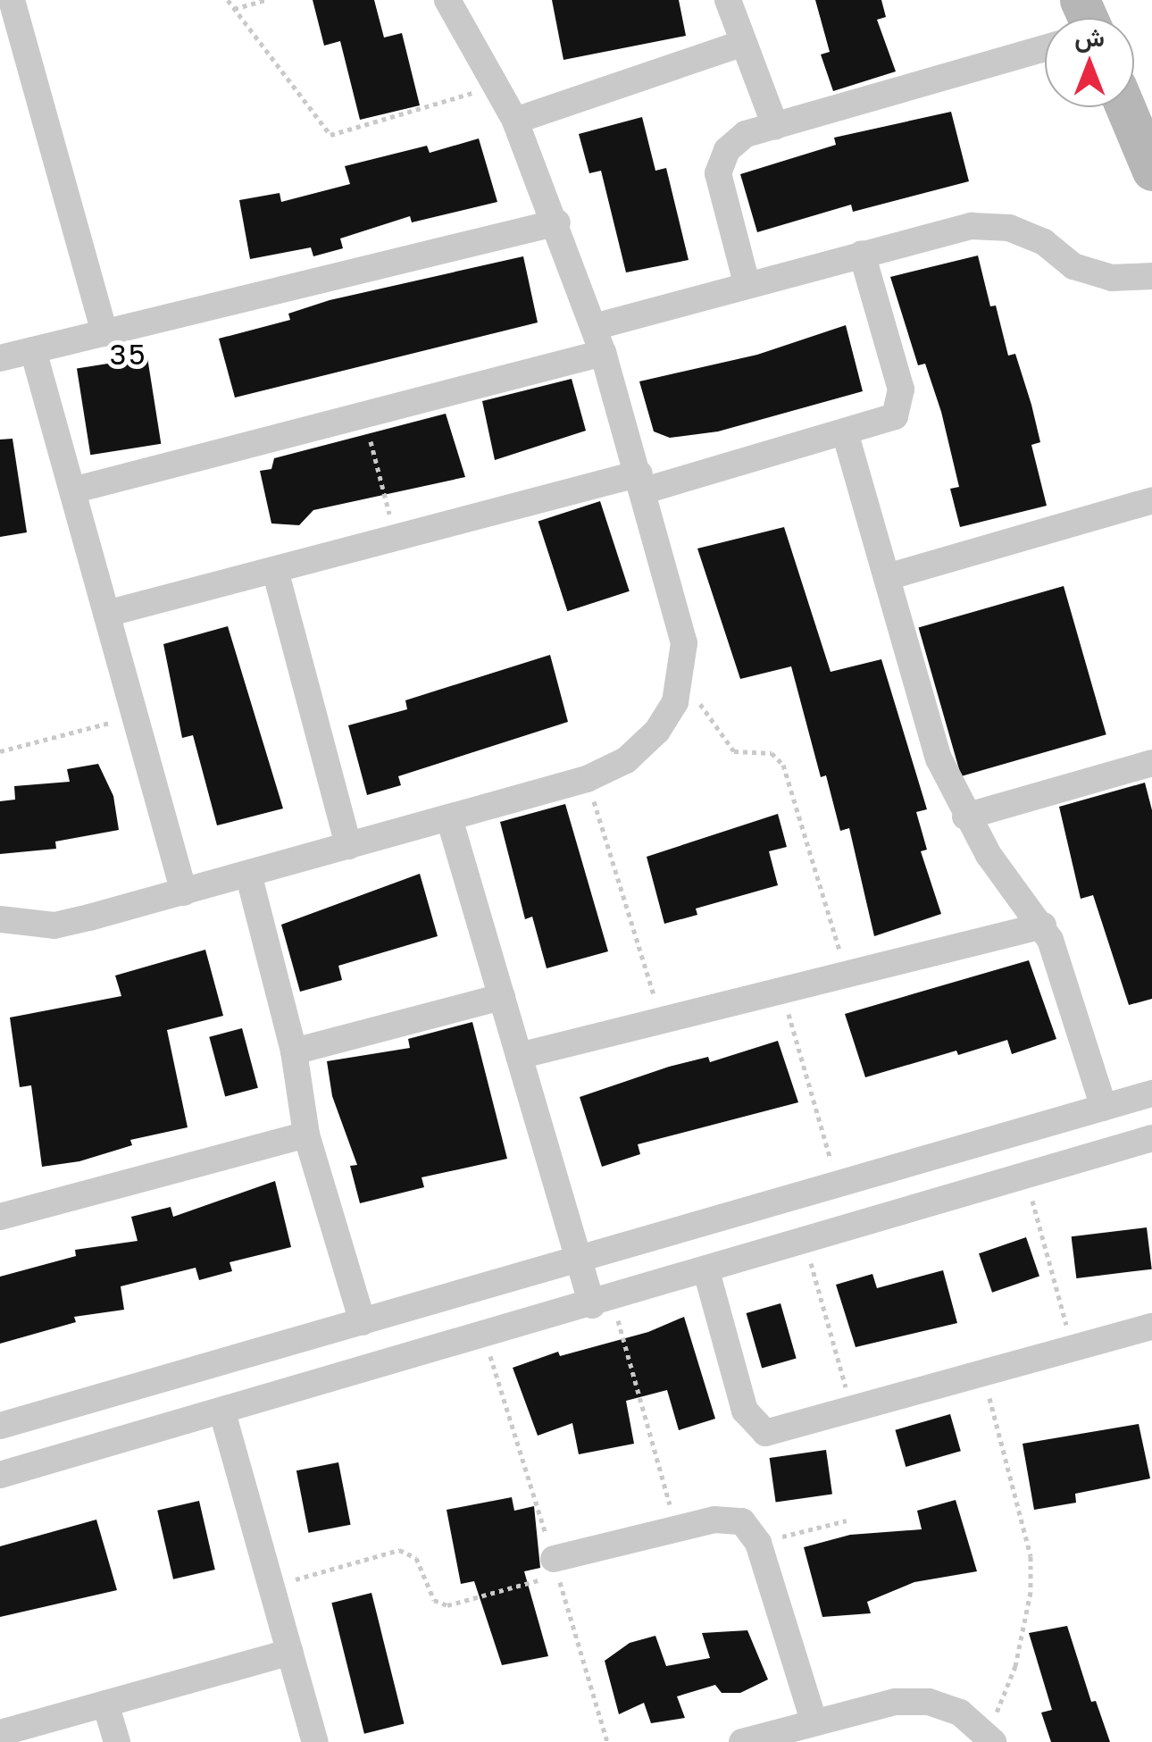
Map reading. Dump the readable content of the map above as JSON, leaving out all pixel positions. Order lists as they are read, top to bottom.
{
  "districts": ["35"],
  "north": "top"
}
